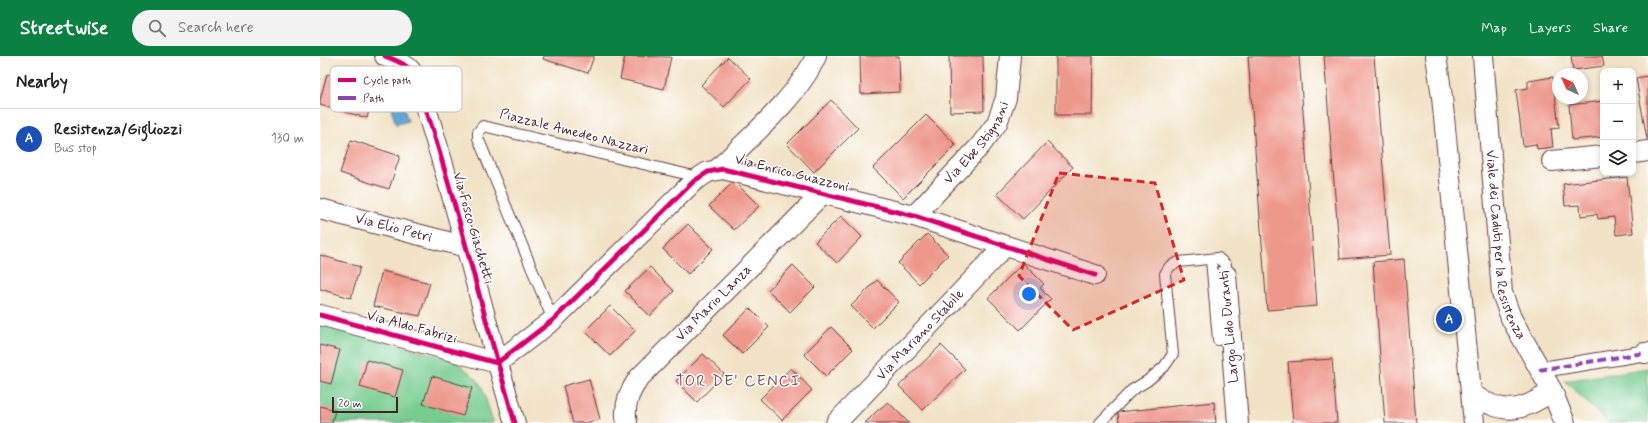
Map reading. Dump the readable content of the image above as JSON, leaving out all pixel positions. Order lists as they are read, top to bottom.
{
  "streets": {
    "street": [
      "Via Ebe Stignani",
      "Via Enrico Guazzoni",
      "Via Elio Petri",
      "Via Fosco Giachetti",
      "Viale dei Caduti per la Resistenza",
      "Via Mario Lanza",
      "Via Aldo Fabrizi",
      "Largo Lido Duranti",
      "Via Mariano Stabile"
    ],
    "lane": ["Piazzale Amedeo Nazzari"]
  },
  "crossings": [
    ["Piazzale Amedeo Nazzari", "Via Enrico Guazzoni"],
    ["Via Ebe Stignani", "Via Enrico Guazzoni"],
    ["Via Enrico Guazzoni", "Via Fosco Giachetti"],
    ["Via Enrico Guazzoni", "Via Mario Lanza"],
    ["Via Enrico Guazzoni", "Via Aldo Fabrizi"],
    ["Via Enrico Guazzoni", "Via Mariano Stabile"],
    ["Via Elio Petri", "Via Fosco Giachetti"],
    ["Via Fosco Giachetti", "Via Aldo Fabrizi"]
  ],
  "districts": ["TOR DE' CENCI"],
  "legend": ["Cycle path", "Path"],
  "scale_bar": "20 m",
  "north": "top left",
  "page": {
    "header": "Streetwise",
    "search": "Search here",
    "nav": ["Map", "Layers", "Share"],
    "heading": "Nearby",
    "map_buttons": ["+", "−"],
    "list": [
      {
        "mark": "A",
        "name": "Resistenza/Gigliozzi",
        "note": "Bus stop",
        "value": "130 m"
      }
    ],
    "pins": "A",
    "scale": "20 m"
  }
}
